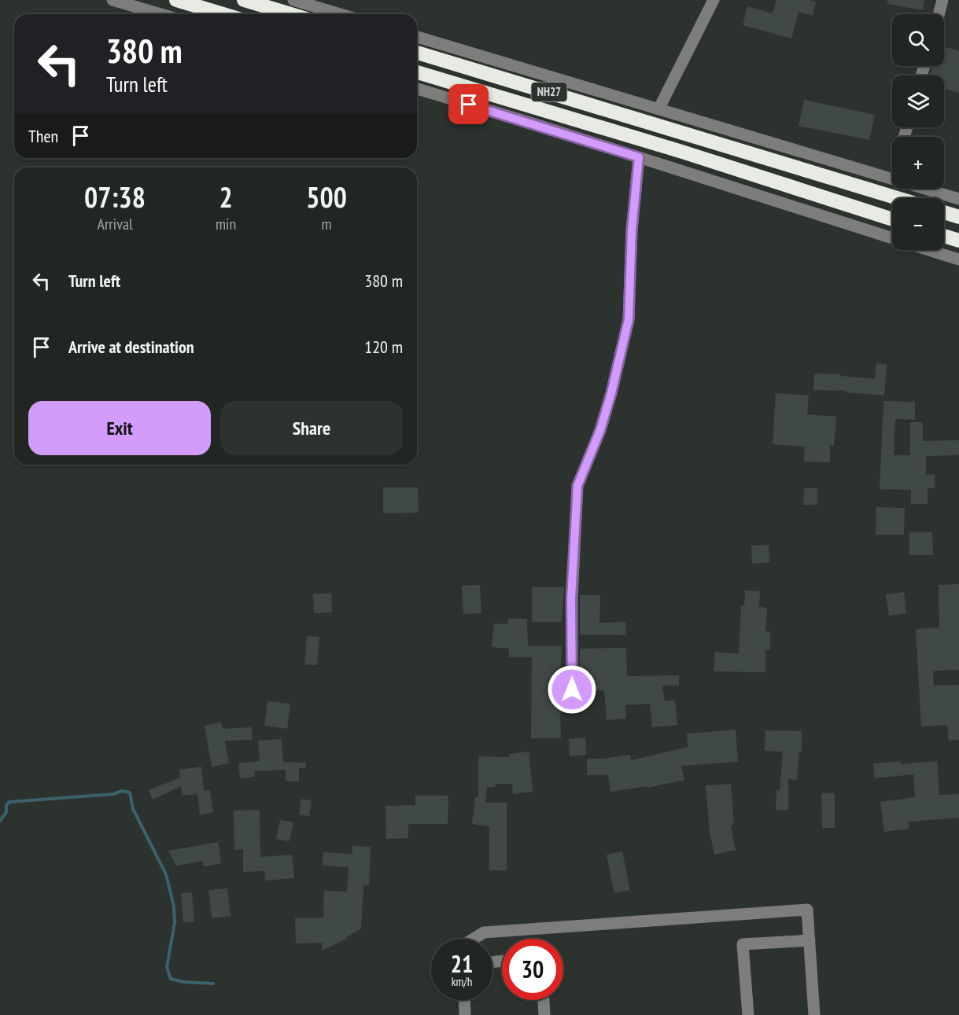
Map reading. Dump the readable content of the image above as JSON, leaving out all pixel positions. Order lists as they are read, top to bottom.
{
  "streets": {
    "highway": ["NH27"]
  },
  "page": {
    "map_buttons": ["+", "−"],
    "turn": ["380 m", "Turn left"],
    "then": "Then",
    "eta": [
      "07:38",
      "Arrival",
      "2",
      "min",
      "500",
      "m"
    ],
    "list": [
      {
        "name": "Turn left",
        "value": "380 m"
      },
      {
        "name": "Arrive at destination",
        "value": "120 m"
      }
    ],
    "buttons": ["Exit", "Share"],
    "speed": "21 km/h",
    "limit": "30"
  }
}
